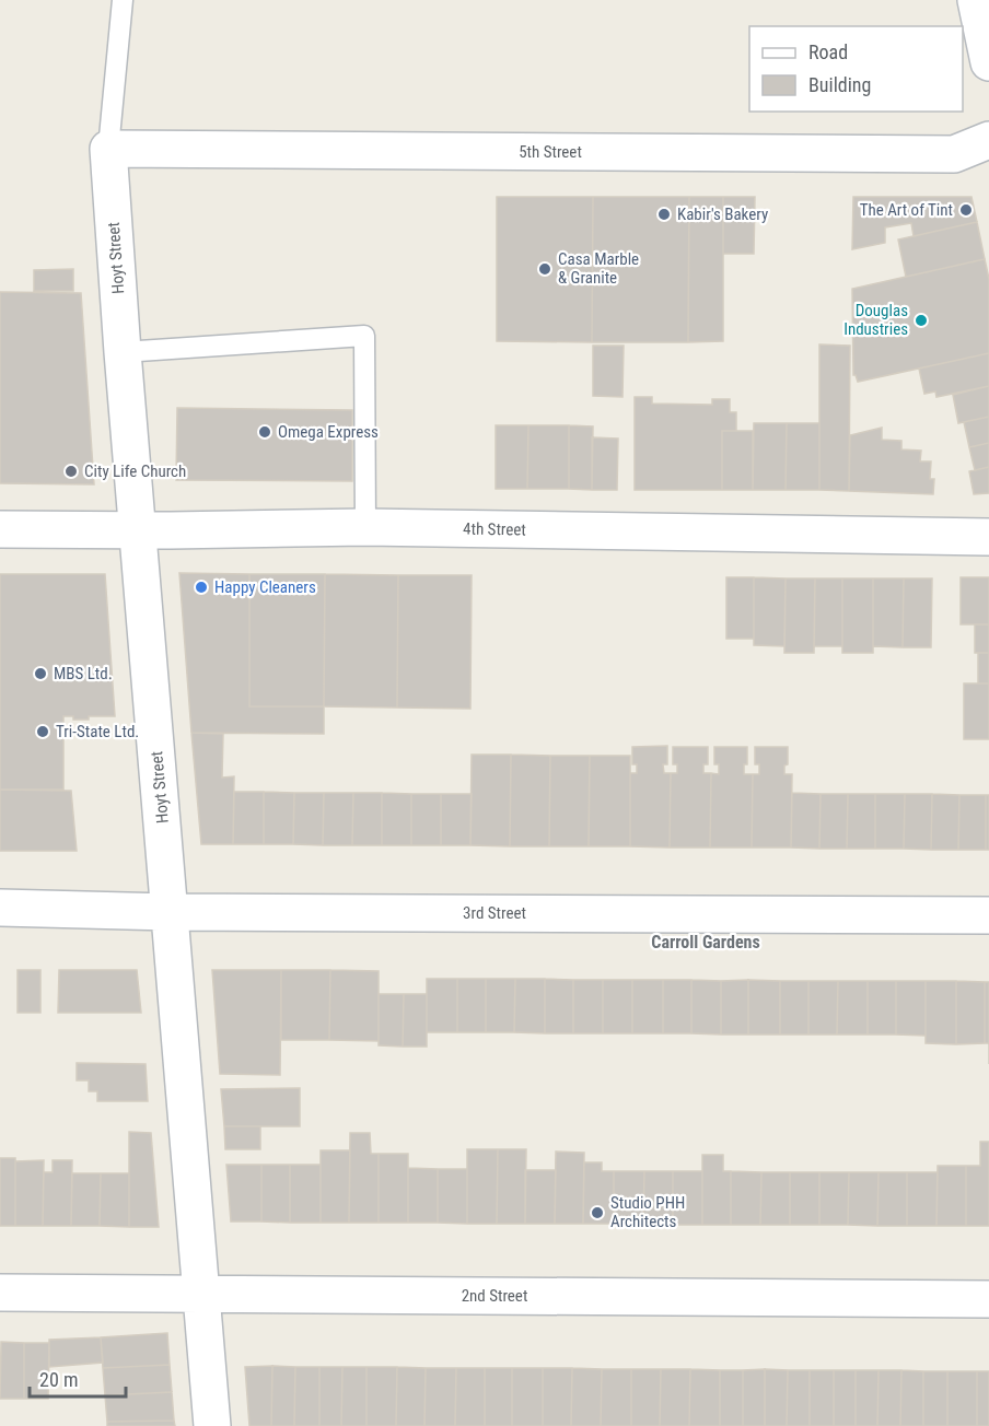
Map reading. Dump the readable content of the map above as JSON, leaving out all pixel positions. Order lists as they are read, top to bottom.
{
  "streets": {
    "street": [
      "5th Street",
      "Hoyt Street",
      "4th Street",
      "3rd Street",
      "2nd Street"
    ]
  },
  "crossings": [
    ["5th Street", "Hoyt Street"],
    ["Hoyt Street", "4th Street"],
    ["Hoyt Street", "3rd Street"],
    ["Hoyt Street", "2nd Street"]
  ],
  "districts": ["Carroll Gardens"],
  "places": [
    "The Art of Tint",
    "Kabir's Bakery",
    "Casa Marble & Granite",
    "Douglas Industries",
    "Omega Express",
    "City Life Church",
    "Happy Cleaners",
    "MBS Ltd.",
    "Tri-State Ltd.",
    "Studio PHH Architects"
  ],
  "legend": ["Road", "Building"],
  "scale_bar": "20 m"
}
